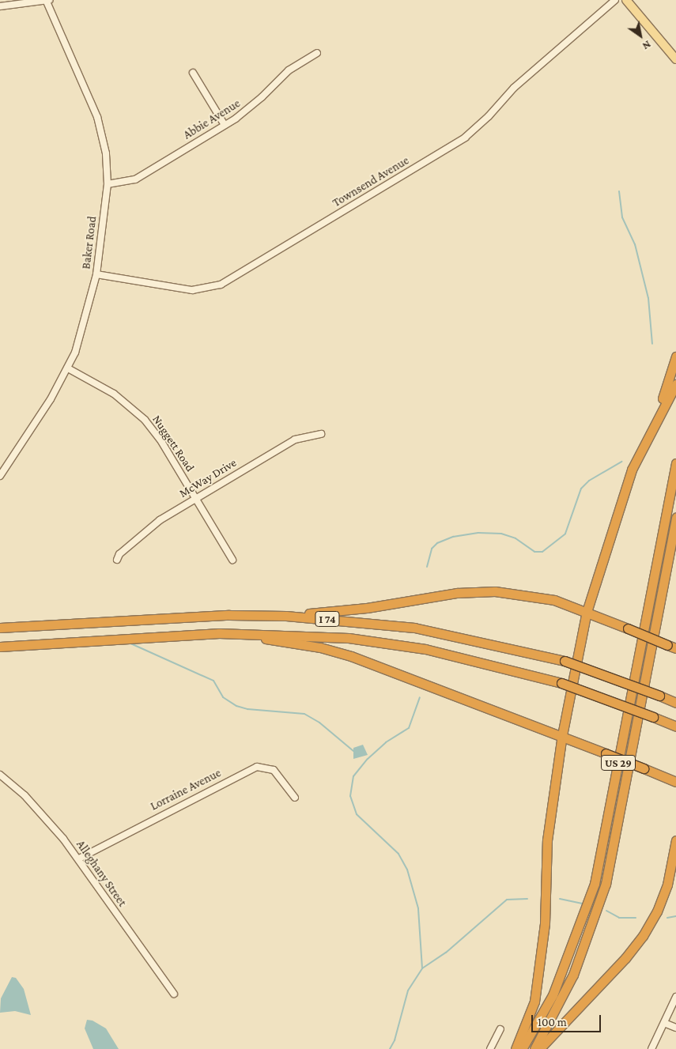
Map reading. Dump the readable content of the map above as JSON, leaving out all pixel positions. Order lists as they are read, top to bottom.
{
  "streets": {
    "highway": ["I 74", "US 29"],
    "street": [
      "Abbie Avenue",
      "Townsend Avenue",
      "Baker Road",
      "Nuggett Road",
      "McWay Drive",
      "Lorraine Avenue",
      "Alleghany Street"
    ]
  },
  "crossings": [
    ["Abbie Avenue", "Baker Road"],
    ["Townsend Avenue", "Baker Road"],
    ["Baker Road", "Nuggett Road"],
    ["Nuggett Road", "McWay Drive"],
    ["Lorraine Avenue", "Alleghany Street"]
  ],
  "scale_bar": "100 m",
  "north": "bottom right"
}
